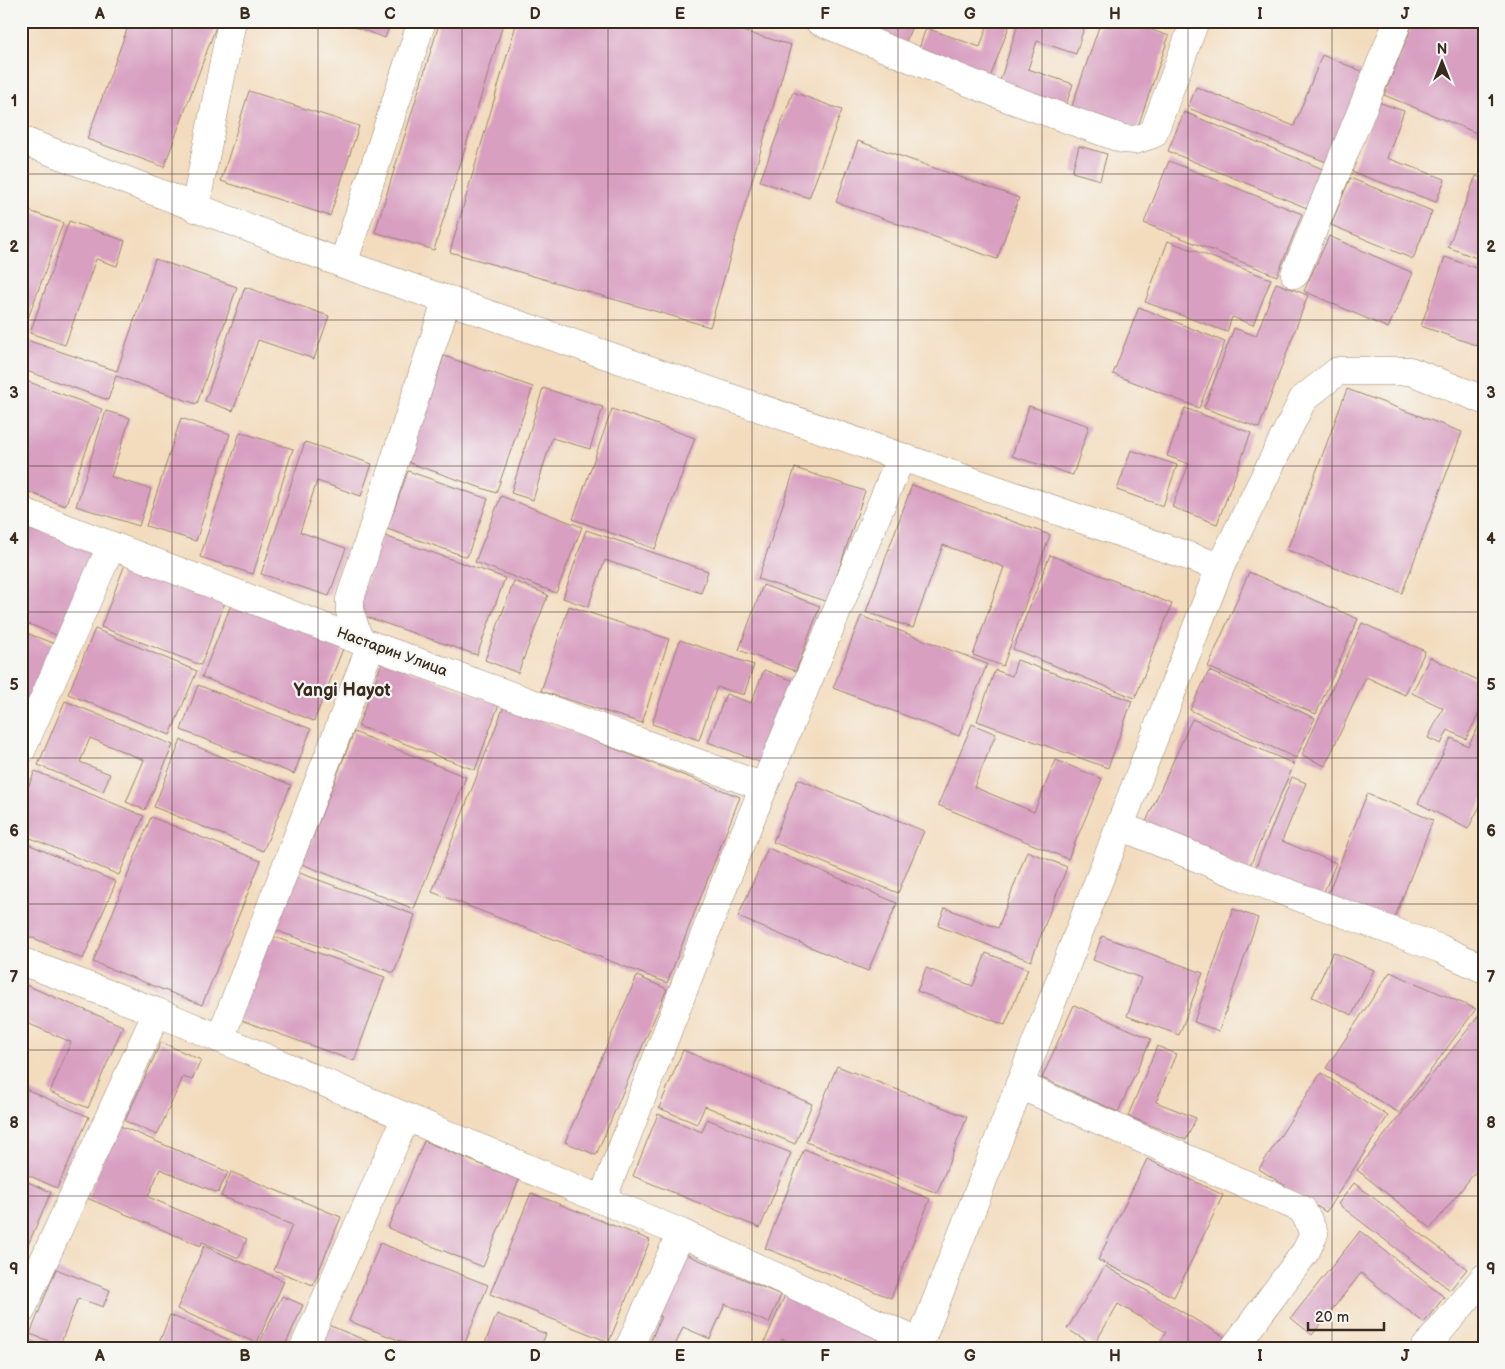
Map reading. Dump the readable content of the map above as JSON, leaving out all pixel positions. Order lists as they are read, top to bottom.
{
  "streets": {
    "street": ["Настарин Улица"]
  },
  "districts": ["Yangi Hayot"],
  "scale_bar": "20 m",
  "north": "top",
  "grid": {
    "columns": [
      "A",
      "B",
      "C",
      "D",
      "E",
      "F",
      "G",
      "H",
      "I",
      "J"
    ],
    "rows": [
      "1",
      "2",
      "3",
      "4",
      "5",
      "6",
      "7",
      "8",
      "9"
    ]
  }
}
